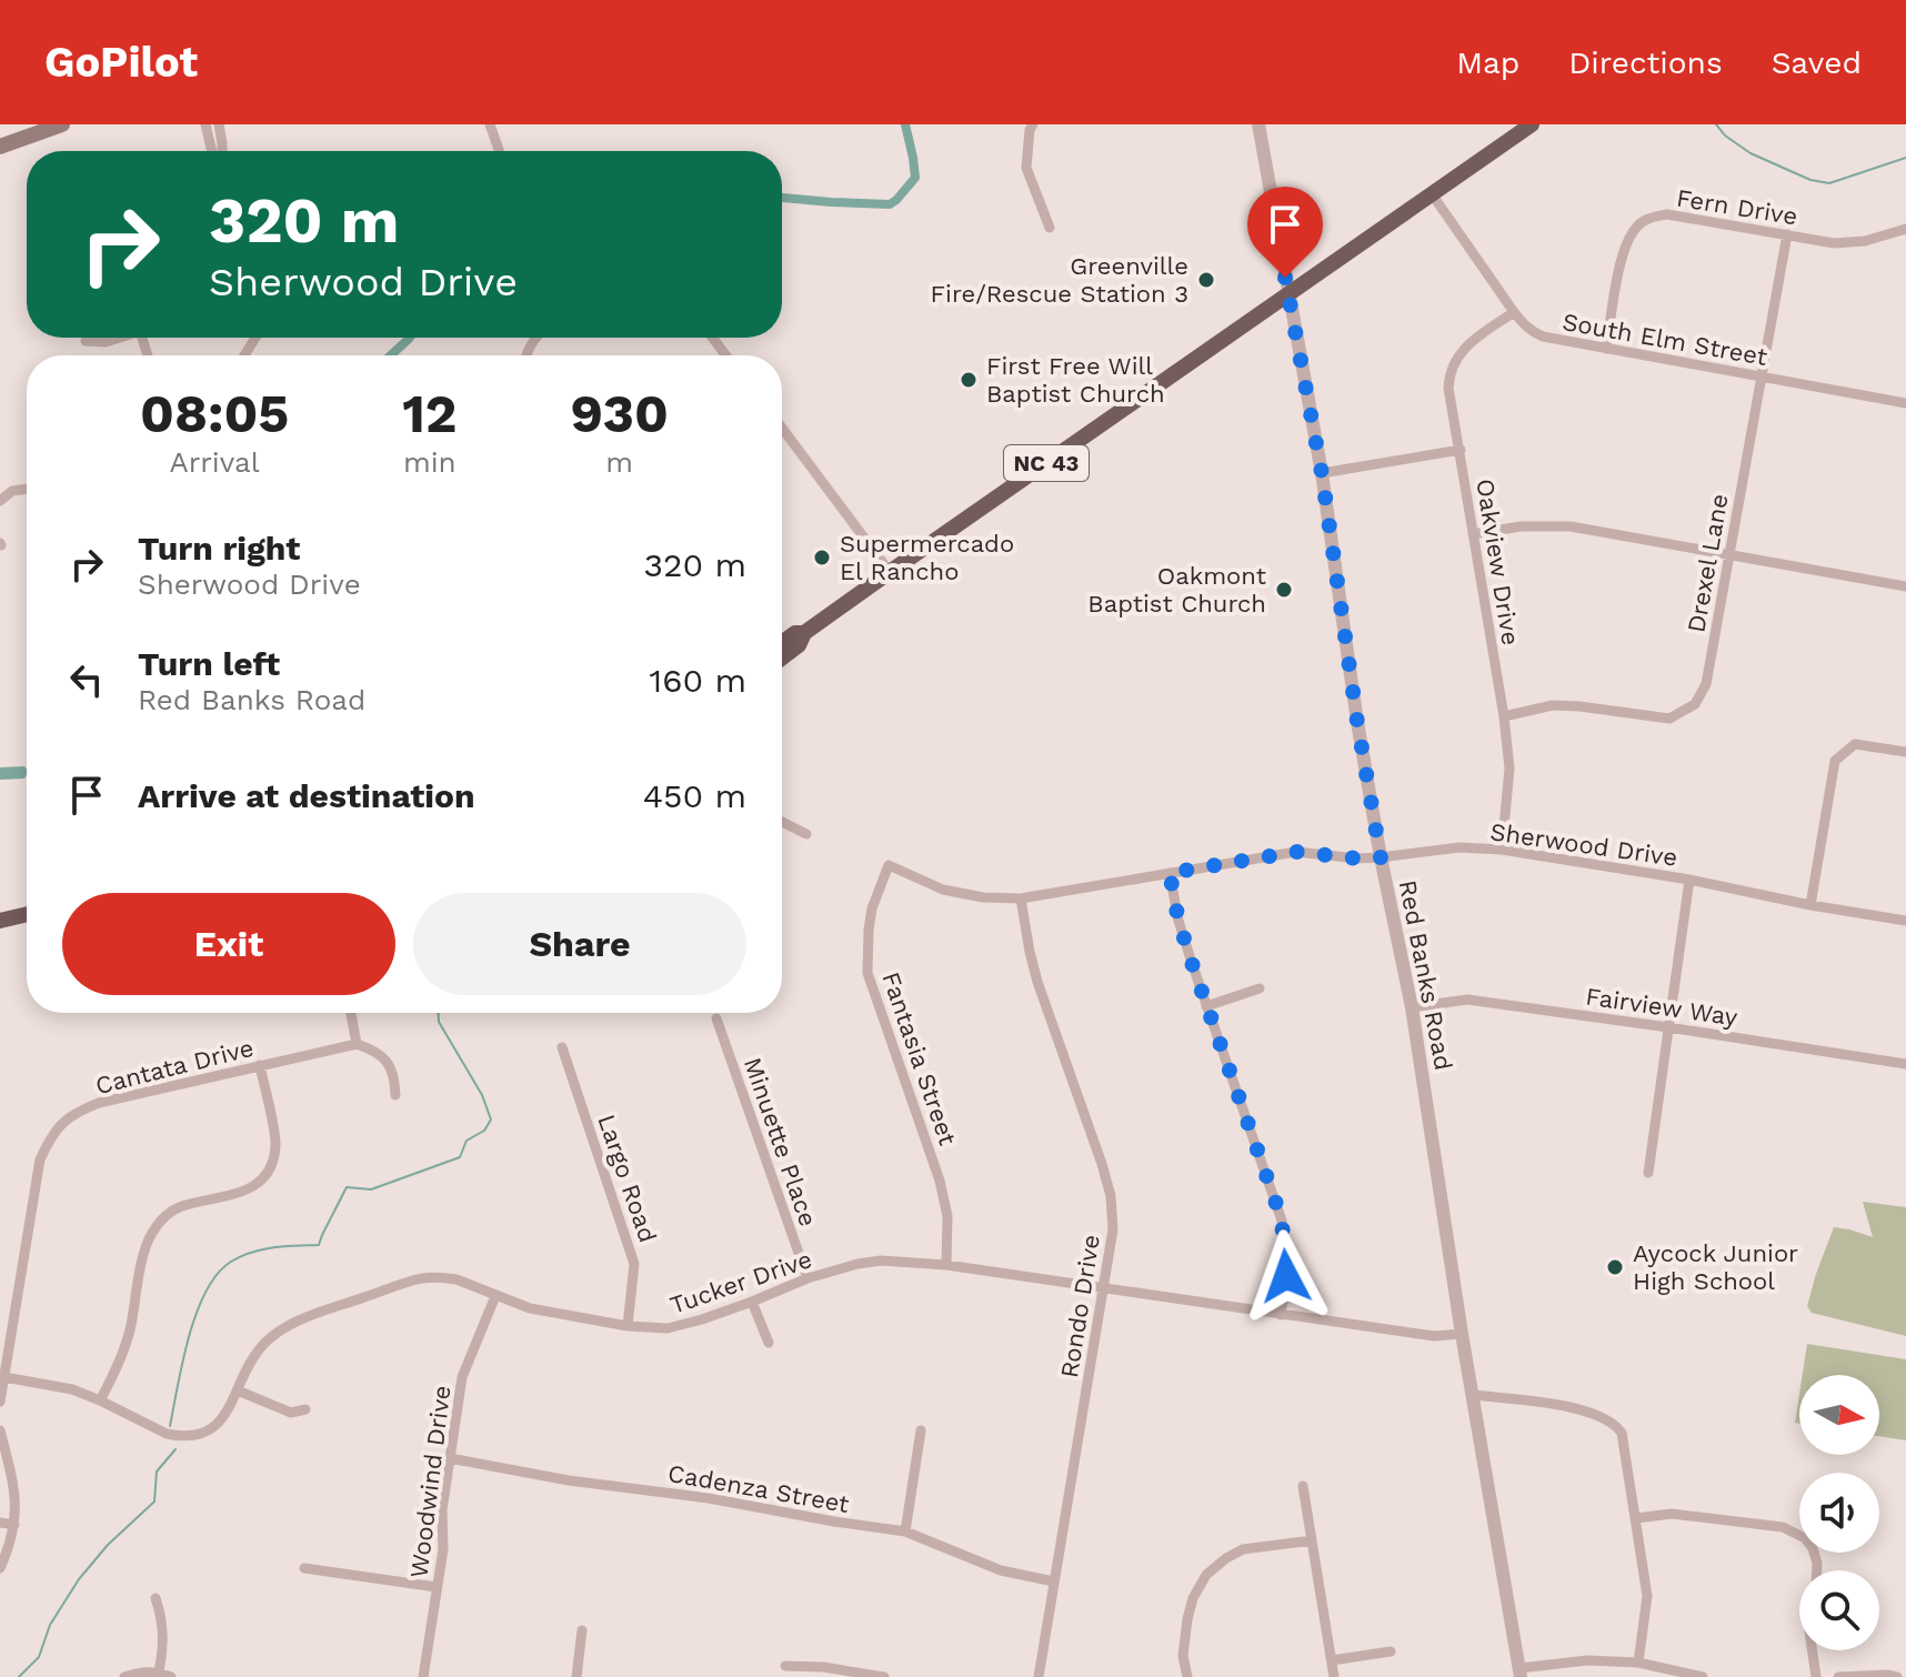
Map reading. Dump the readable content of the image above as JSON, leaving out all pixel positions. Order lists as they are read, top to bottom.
{
  "streets": {
    "main road": ["NC 43"],
    "street": [
      "Fern Drive",
      "South Elm Street",
      "Oakview Drive",
      "Drexel Lane",
      "Sherwood Drive",
      "Red Banks Road",
      "Fairview Way",
      "Fantasia Street",
      "Cantata Drive",
      "Minuette Place",
      "Largo Road",
      "Tucker Drive",
      "Rondo Drive",
      "Woodwind Drive",
      "Cadenza Street"
    ]
  },
  "crossings": [
    ["Fern Drive", "South Elm Street"],
    ["Fern Drive", "Drexel Lane"],
    ["South Elm Street", "NC 43"],
    ["South Elm Street", "Oakview Drive"],
    ["South Elm Street", "Drexel Lane"],
    ["NC 43", "Red Banks Road"],
    ["Oakview Drive", "Drexel Lane"],
    ["Oakview Drive", "Sherwood Drive"],
    ["Sherwood Drive", "Red Banks Road"],
    ["Sherwood Drive", "Fantasia Street"],
    ["Sherwood Drive", "Rondo Drive"],
    ["Red Banks Road", "Fairview Way"],
    ["Red Banks Road", "Tucker Drive"],
    ["Fantasia Street", "Tucker Drive"],
    ["Cantata Drive", "Tucker Drive"],
    ["Minuette Place", "Tucker Drive"],
    ["Largo Road", "Tucker Drive"],
    ["Tucker Drive", "Rondo Drive"],
    ["Tucker Drive", "Woodwind Drive"],
    ["Rondo Drive", "Cadenza Street"],
    ["Woodwind Drive", "Cadenza Street"]
  ],
  "places": [
    "Greenville Fire/Rescue Station 3",
    "First Free Will Baptist Church",
    "Supermercado El Rancho",
    "Oakmont Baptist Church",
    "Aycock Junior High School"
  ],
  "north": "right",
  "page": {
    "header": "GoPilot",
    "nav": ["Map", "Directions", "Saved"],
    "turn": ["320 m", "Sherwood Drive"],
    "eta": [
      "08:05",
      "Arrival",
      "12",
      "min",
      "930",
      "m"
    ],
    "list": [
      {
        "name": "Turn right",
        "note": "Sherwood Drive",
        "value": "320 m"
      },
      {
        "name": "Turn left",
        "note": "Red Banks Road",
        "value": "160 m"
      },
      {
        "name": "Arrive at destination",
        "value": "450 m"
      }
    ],
    "buttons": ["Exit", "Share"]
  }
}
